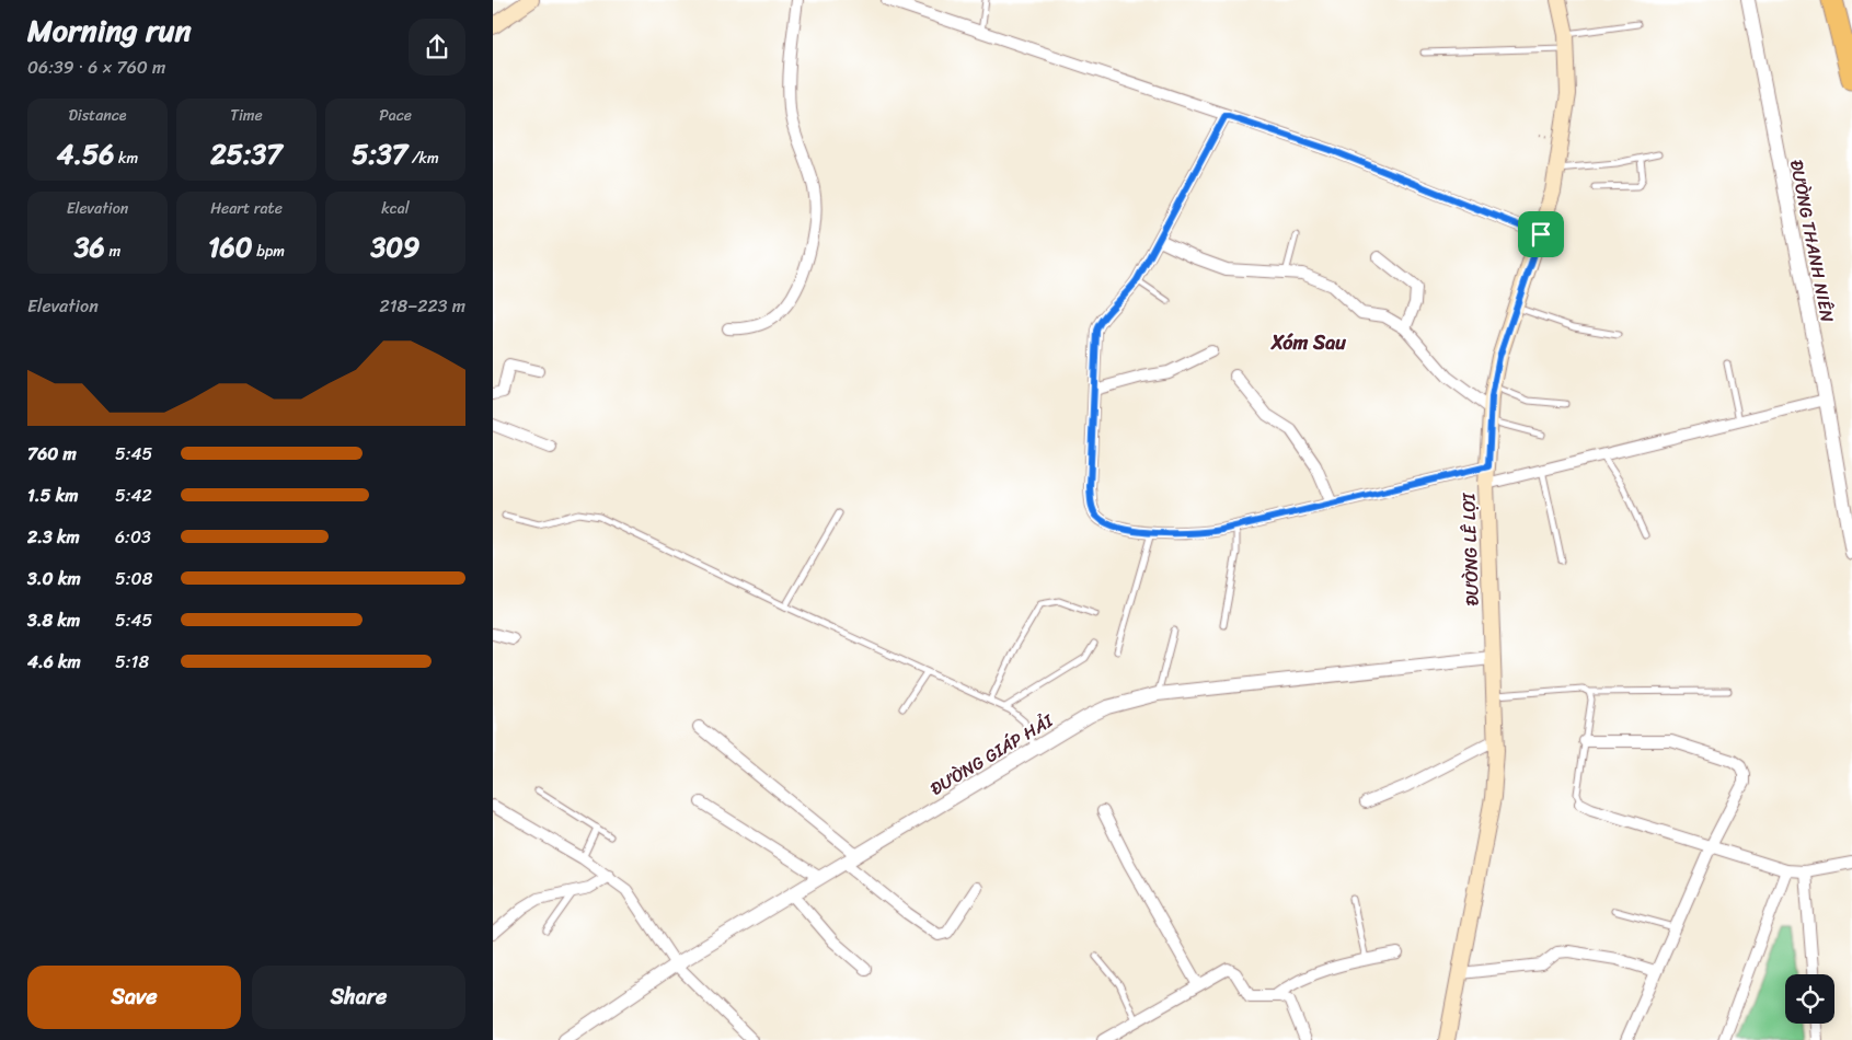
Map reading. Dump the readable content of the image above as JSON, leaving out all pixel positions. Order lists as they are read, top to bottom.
{
  "streets": {
    "main road": ["ĐƯỜNG LÊ LỢI"],
    "street": ["ĐƯỜNG THANH NIÊN", "ĐƯỜNG GIÁP HẢI"]
  },
  "crossings": [
    ["ĐƯỜNG LÊ LỢI", "ĐƯỜNG GIÁP HẢI"]
  ],
  "districts": ["Xóm Sau"],
  "page": {
    "heading": ["Morning run", "06:39 · 6 × 760 m"],
    "stats": [
      ["Distance", "4.56 km"],
      ["Time", "25:37"],
      ["Pace", "5:37 /km"],
      ["Elevation", "36 m"],
      ["Heart rate", "160 bpm"],
      ["kcal", "309"]
    ],
    "chart": ["Elevation", "218–223 m"],
    "list": [
      {
        "name": "760 m",
        "note": "5:45"
      },
      {
        "name": "1.5 km",
        "note": "5:42"
      },
      {
        "name": "2.3 km",
        "note": "6:03"
      },
      {
        "name": "3.0 km",
        "note": "5:08"
      },
      {
        "name": "3.8 km",
        "note": "5:45"
      },
      {
        "name": "4.6 km",
        "note": "5:18"
      }
    ],
    "buttons": ["Save", "Share"]
  }
}
